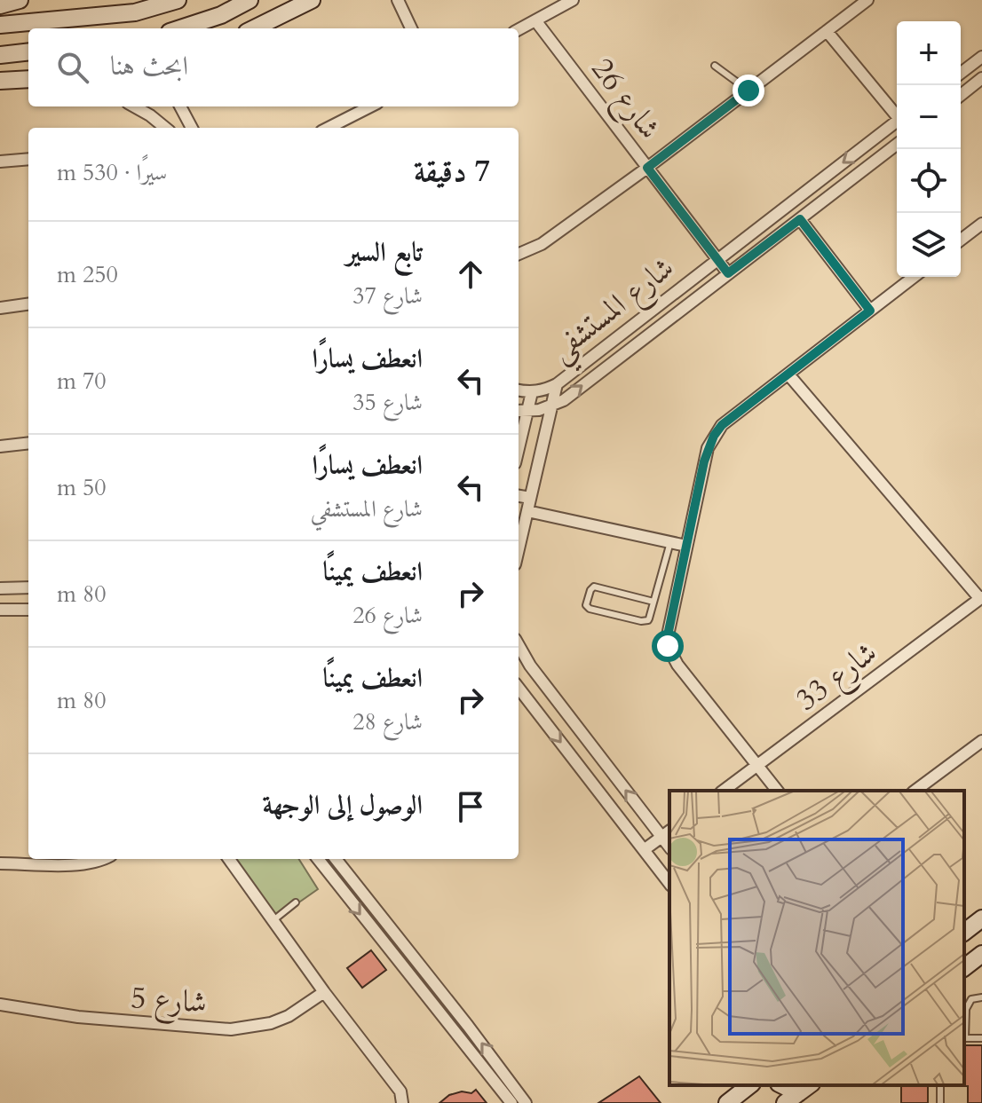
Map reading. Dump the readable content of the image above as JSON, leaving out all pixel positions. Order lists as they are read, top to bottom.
{
  "streets": {
    "street": [
      "شارع 26",
      "شارع المستشفي",
      "شارع 33",
      "شارع 5"
    ]
  },
  "crossings": [
    ["شارع 26", "شارع المستشفي"]
  ],
  "page": {
    "map_buttons": ["+", "−"],
    "search": "ابحث هنا",
    "heading": ["7 دقيقة", "سيرًا · 530 m"],
    "list": [
      ["تابع السير", "شارع 37", "250 m"],
      ["انعطف يسارًا", "شارع 35", "70 m"],
      ["انعطف يسارًا", "شارع المستشفي", "50 m"],
      ["انعطف يمينًا", "شارع 26", "80 m"],
      ["انعطف يمينًا", "شارع 28", "80 m"],
      "الوصول إلى الوجهة"
    ]
  }
}
